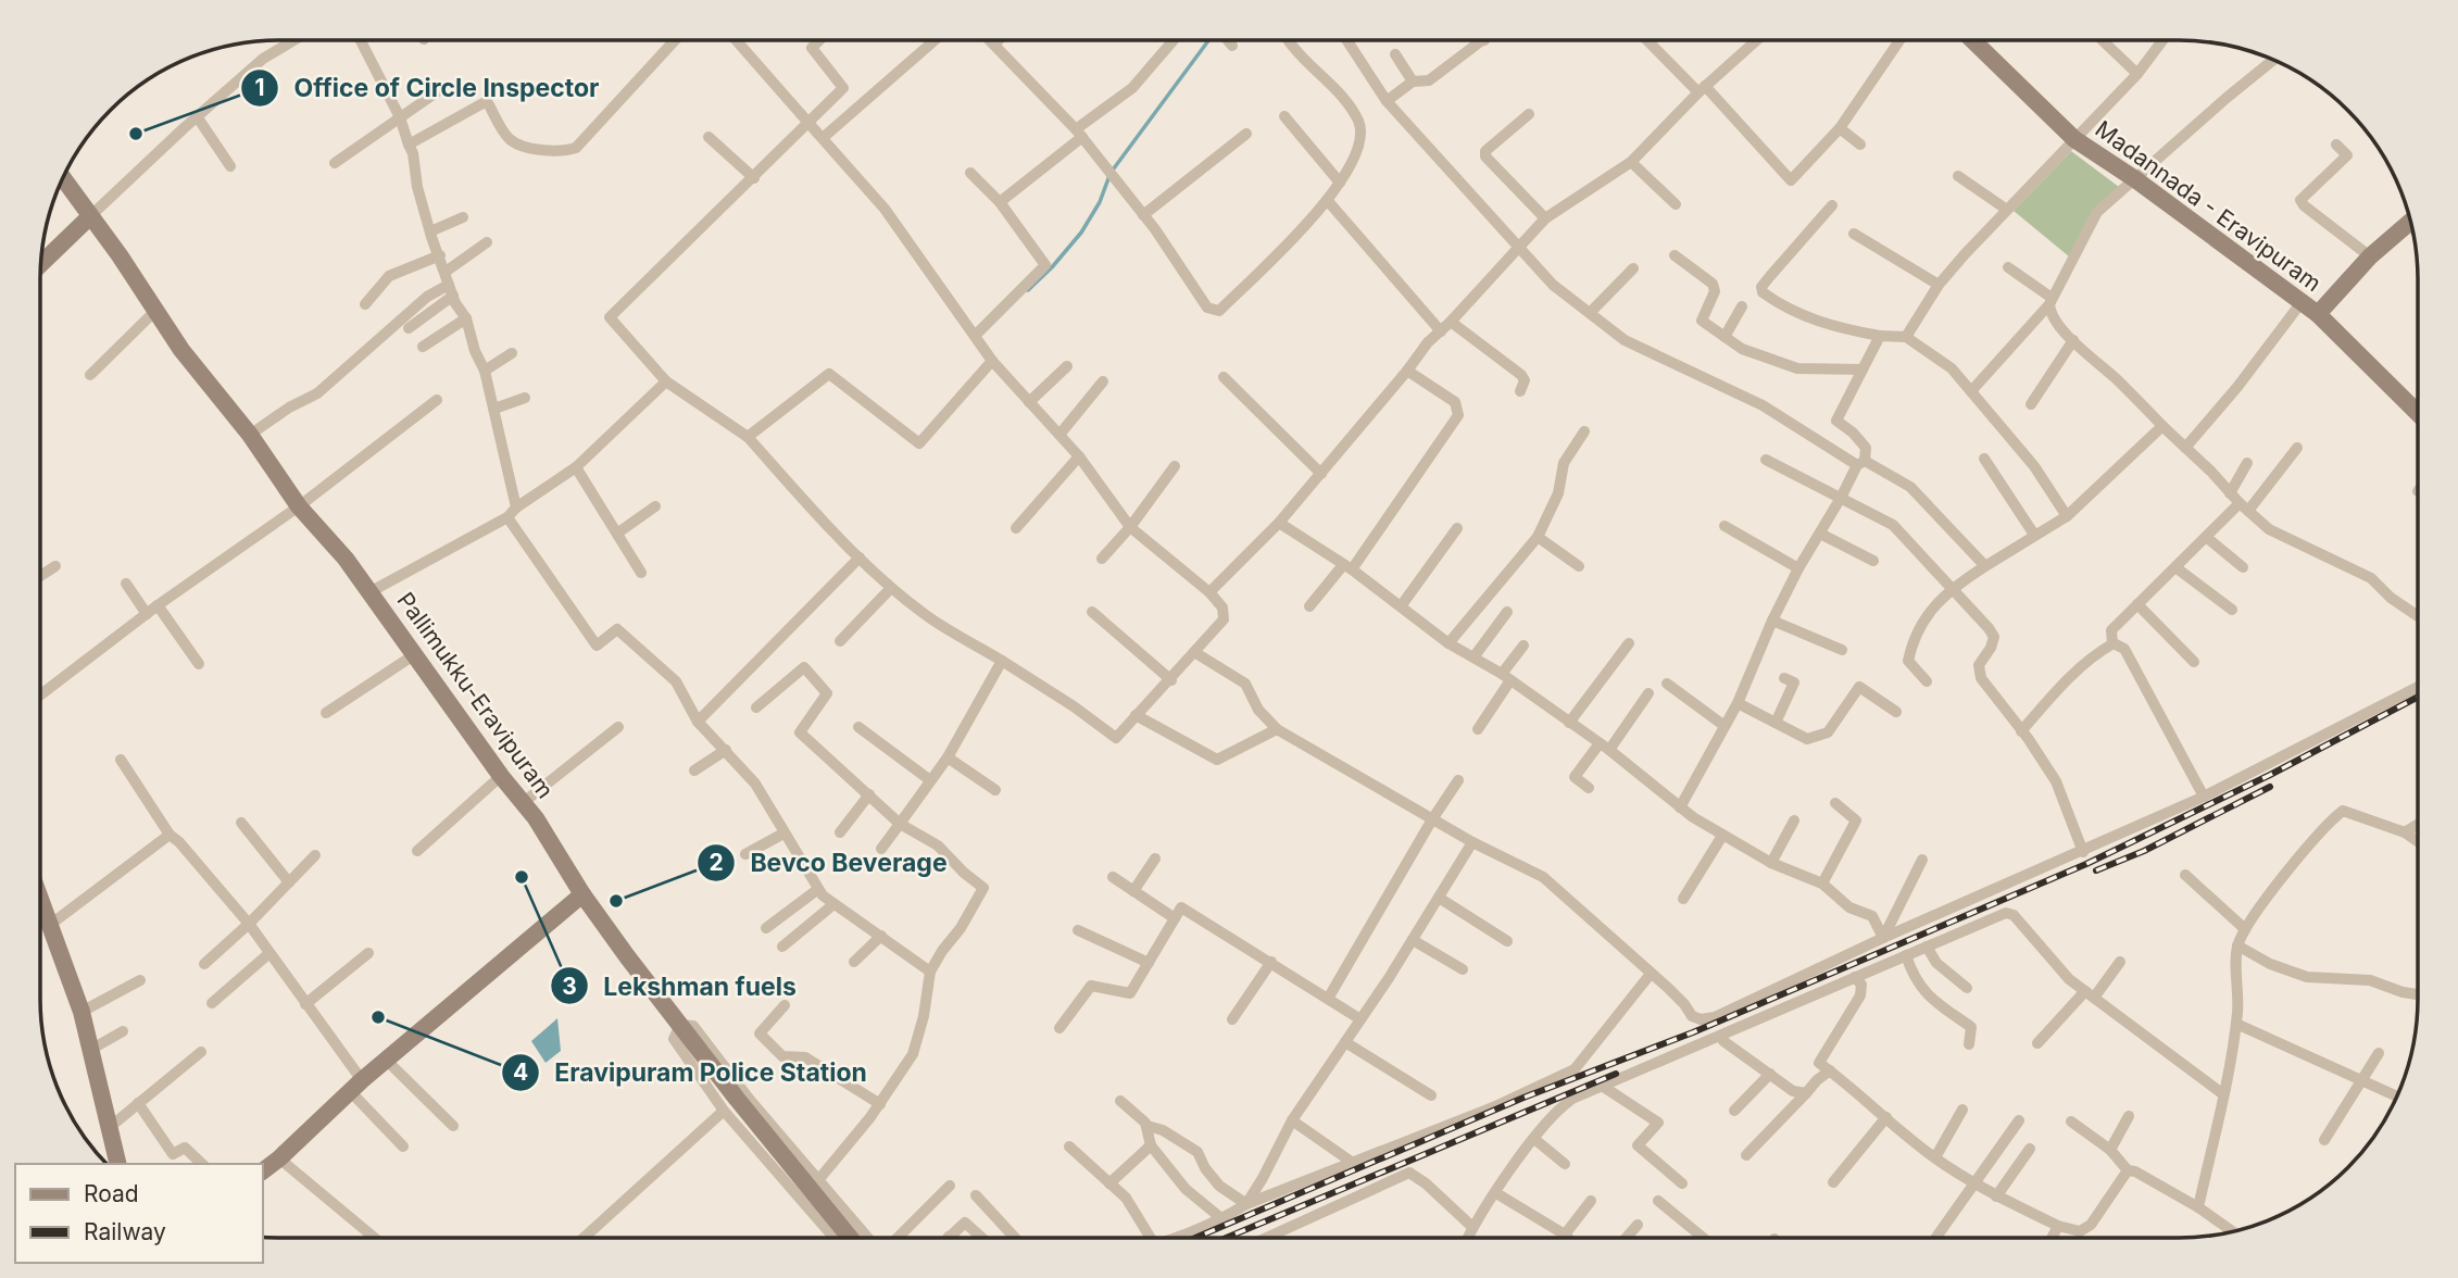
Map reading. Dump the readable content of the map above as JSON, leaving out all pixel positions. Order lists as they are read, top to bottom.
{
  "streets": {
    "main road": ["Madannada - Eravipuram", "Pallimukku-Eravipuram"]
  },
  "places": [
    "Office of Circle Inspector",
    "Lekshman fuels",
    "Bevco Beverage",
    "Eravipuram Police Station"
  ],
  "legend": ["Road", "Railway"]
}
